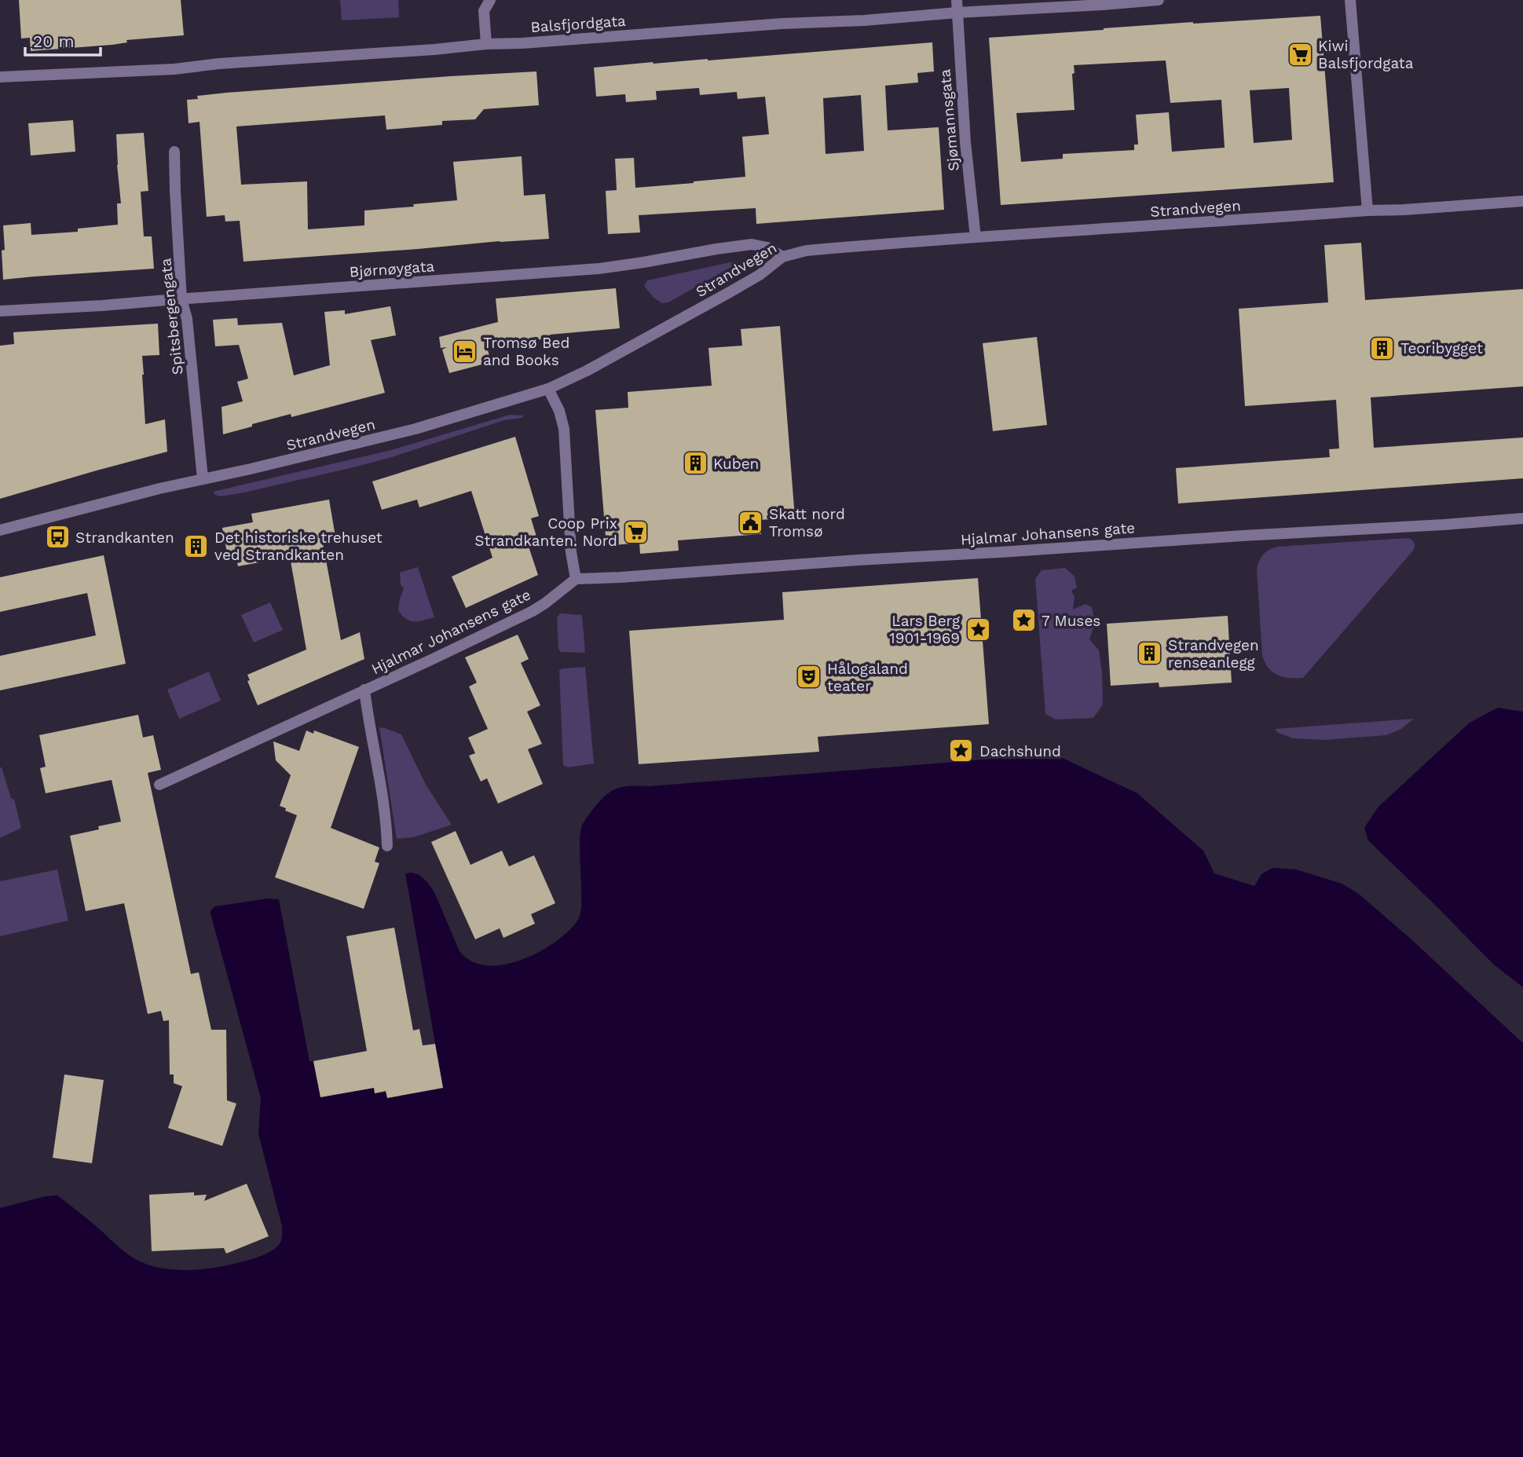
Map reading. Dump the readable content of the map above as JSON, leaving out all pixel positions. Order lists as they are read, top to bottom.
{
  "streets": {
    "street": [
      "Balsfjordgata",
      "Sjømannsgata",
      "Strandvegen",
      "Bjørnøygata",
      "Spitsbergengata",
      "Hjalmar Johansens gate"
    ]
  },
  "crossings": [
    ["Balsfjordgata", "Sjømannsgata"],
    ["Sjømannsgata", "Strandvegen"],
    ["Strandvegen", "Bjørnøygata"],
    ["Strandvegen", "Spitsbergengata"],
    ["Bjørnøygata", "Spitsbergengata"]
  ],
  "places": {
    "supermarket": ["Kiwi Balsfjordgata", "Coop Prix Strandkanten. Nord"],
    "building": [
      "Teoribygget",
      "Kuben",
      "Det historiske trehuset ved Strandkanten",
      "Strandvegen renseanlegg"
    ],
    "hotel": ["Tromsø Bed and Books"],
    "public building": ["Skatt nord Tromsø"],
    "bus stop": ["Strandkanten"],
    "place": ["7 Muses", "Lars Berg 1901-1969", "Dachshund"],
    "theatre": ["Hålogaland teater"]
  },
  "scale_bar": "20 m"
}
